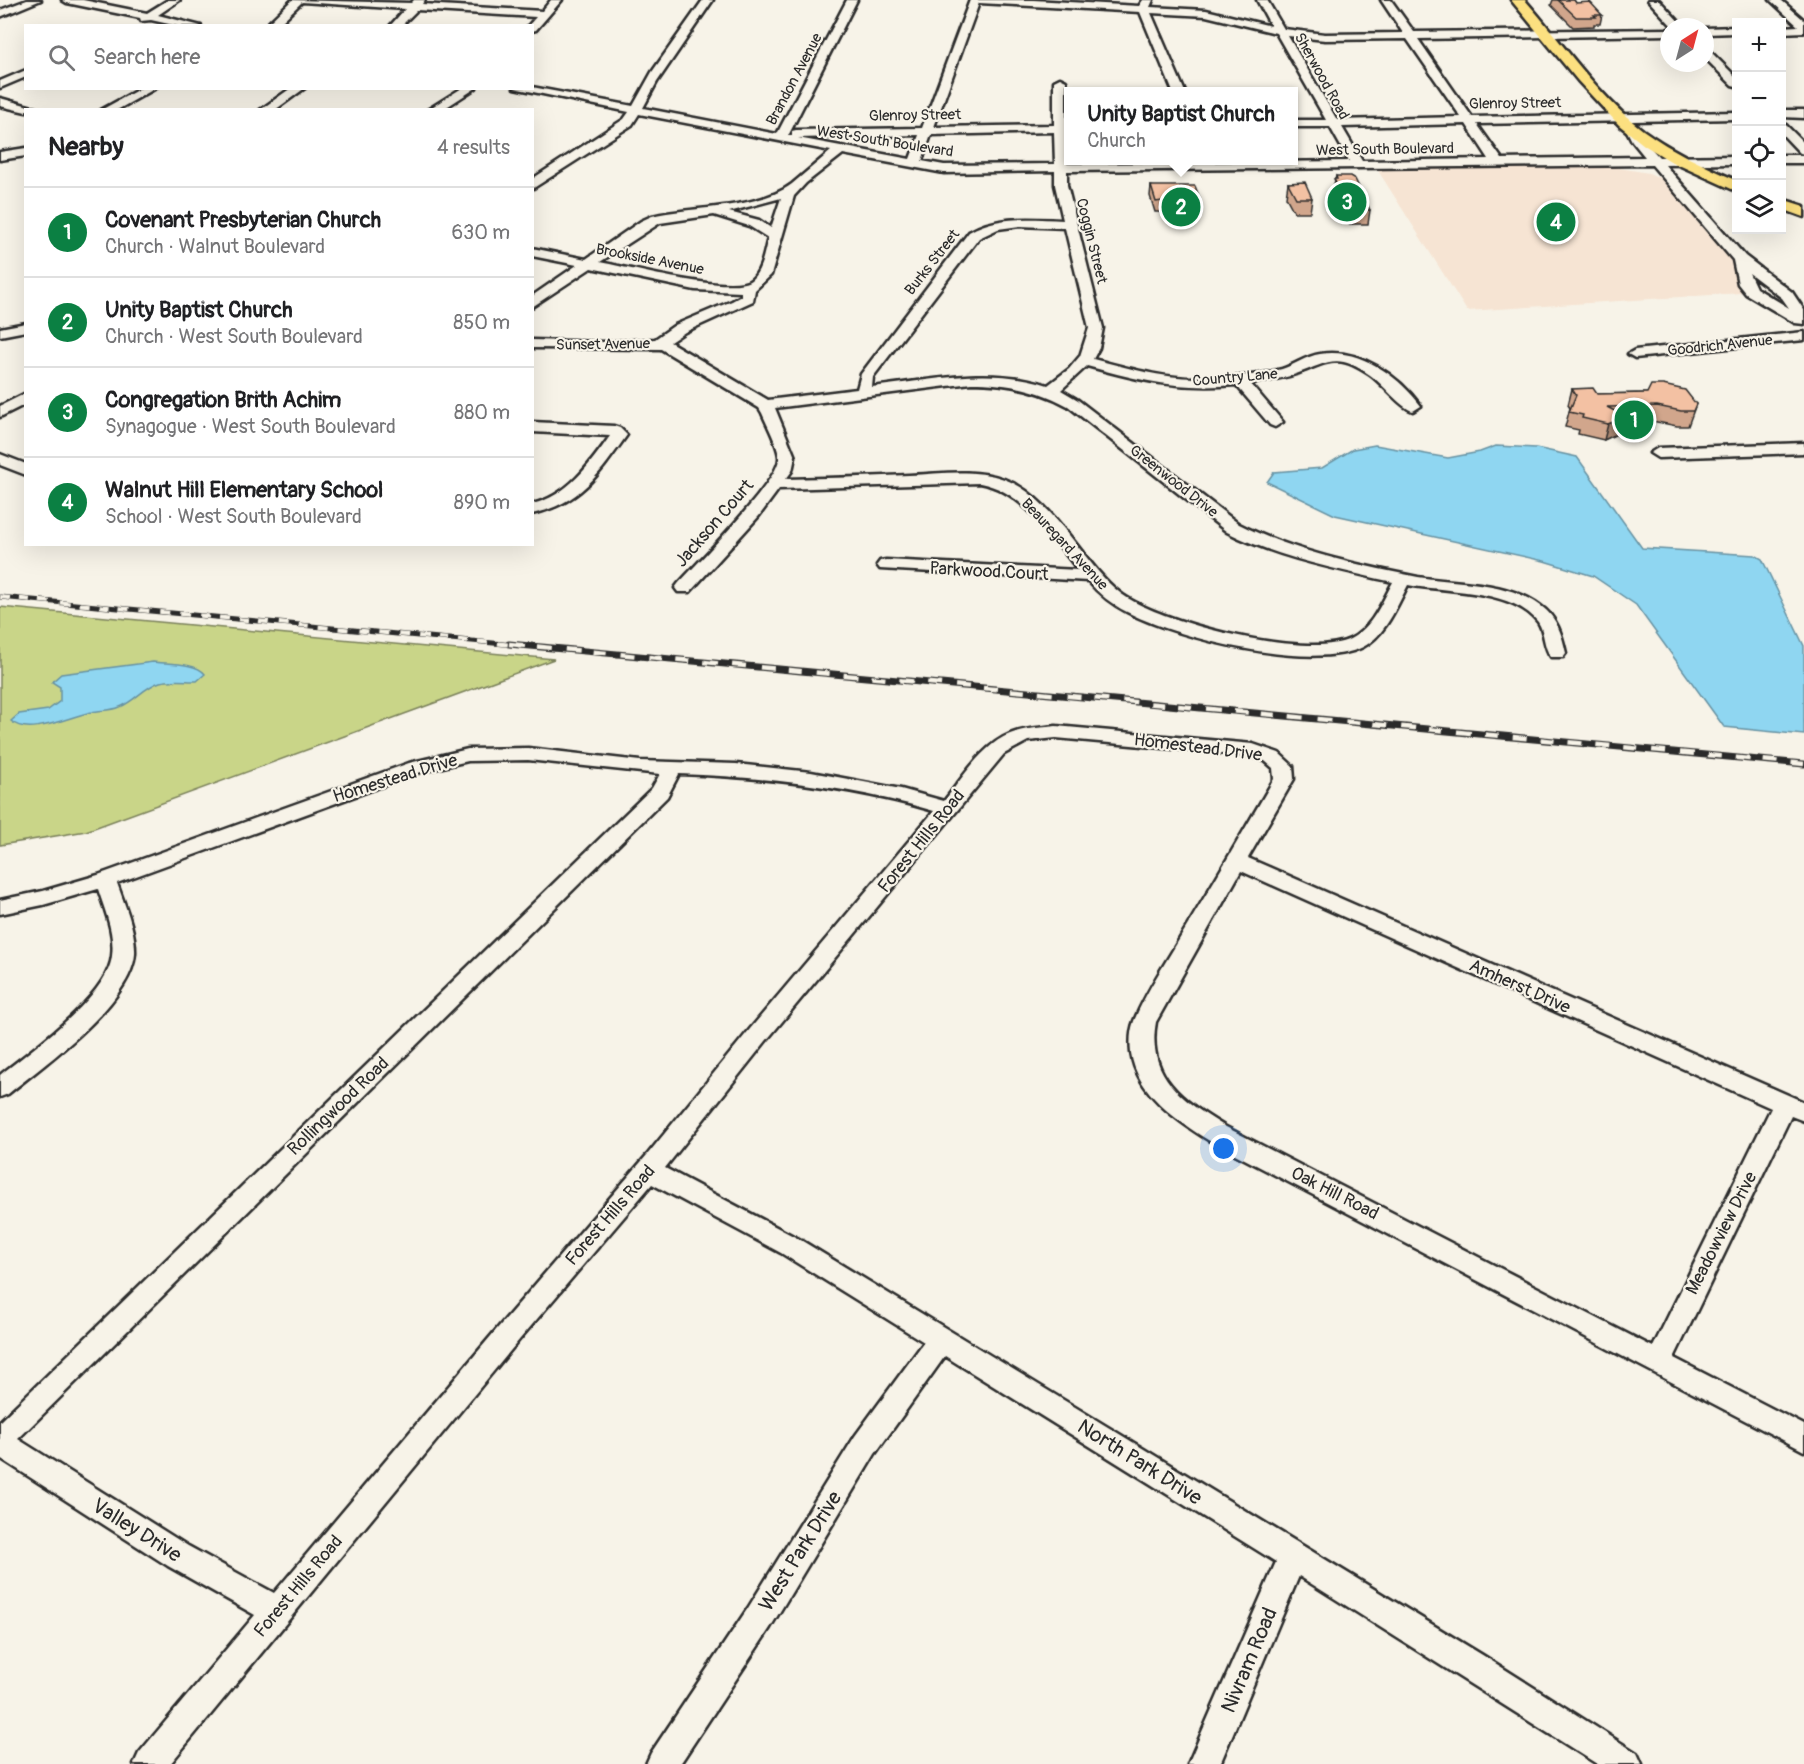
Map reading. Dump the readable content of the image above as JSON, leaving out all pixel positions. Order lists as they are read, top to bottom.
{
  "streets": {
    "street": [
      "Sherwood Road",
      "Brandon Avenue",
      "Glenroy Street",
      "West South Boulevard",
      "Coggin Street",
      "Brookside Avenue",
      "Burks Street",
      "Sunset Avenue",
      "Goodrich Avenue",
      "Country Lane",
      "Greenwood Drive",
      "Jackson Court",
      "Beauregard Avenue",
      "Parkwood Court",
      "Homestead Drive",
      "Forest Hills Road",
      "Amherst Drive",
      "Rollingwood Road",
      "Oak Hill Road",
      "Meadowview Drive",
      "North Park Drive",
      "Valley Drive",
      "West Park Drive",
      "Nivram Road"
    ]
  },
  "crossings": [
    ["Sherwood Road", "Glenroy Street"],
    ["Sherwood Road", "West South Boulevard"],
    ["Brandon Avenue", "Glenroy Street"],
    ["Brandon Avenue", "West South Boulevard"],
    ["Glenroy Street", "West South Boulevard"],
    ["Glenroy Street", "Coggin Street"],
    ["West South Boulevard", "Coggin Street"],
    ["Coggin Street", "Burks Street"],
    ["Coggin Street", "Country Lane"],
    ["Coggin Street", "Greenwood Drive"],
    ["Burks Street", "Greenwood Drive"],
    ["Greenwood Drive", "Beauregard Avenue"],
    ["Jackson Court", "Beauregard Avenue"],
    ["Beauregard Avenue", "Parkwood Court"],
    ["Homestead Drive", "Forest Hills Road"],
    ["Homestead Drive", "Rollingwood Road"],
    ["Homestead Drive", "Oak Hill Road"],
    ["Forest Hills Road", "North Park Drive"],
    ["Forest Hills Road", "Valley Drive"],
    ["Amherst Drive", "Oak Hill Road"],
    ["Amherst Drive", "Meadowview Drive"],
    ["Rollingwood Road", "Valley Drive"],
    ["Oak Hill Road", "Meadowview Drive"],
    ["North Park Drive", "West Park Drive"],
    ["North Park Drive", "Nivram Road"]
  ],
  "north": "top right",
  "page": {
    "map_buttons": ["+", "−"],
    "search": "Search here",
    "popup": ["Unity Baptist Church", "Church"],
    "heading": ["Nearby", "4 results"],
    "pins": [
      "3",
      "2",
      "4",
      "1"
    ],
    "list": [
      {
        "mark": "1",
        "name": "Covenant Presbyterian Church",
        "note": "Church · Walnut Boulevard",
        "value": "630 m"
      },
      {
        "mark": "2",
        "name": "Unity Baptist Church",
        "note": "Church · West South Boulevard",
        "value": "850 m"
      },
      {
        "mark": "3",
        "name": "Congregation Brith Achim",
        "note": "Synagogue · West South Boulevard",
        "value": "880 m"
      },
      {
        "mark": "4",
        "name": "Walnut Hill Elementary School",
        "note": "School · West South Boulevard",
        "value": "890 m"
      }
    ]
  }
}
